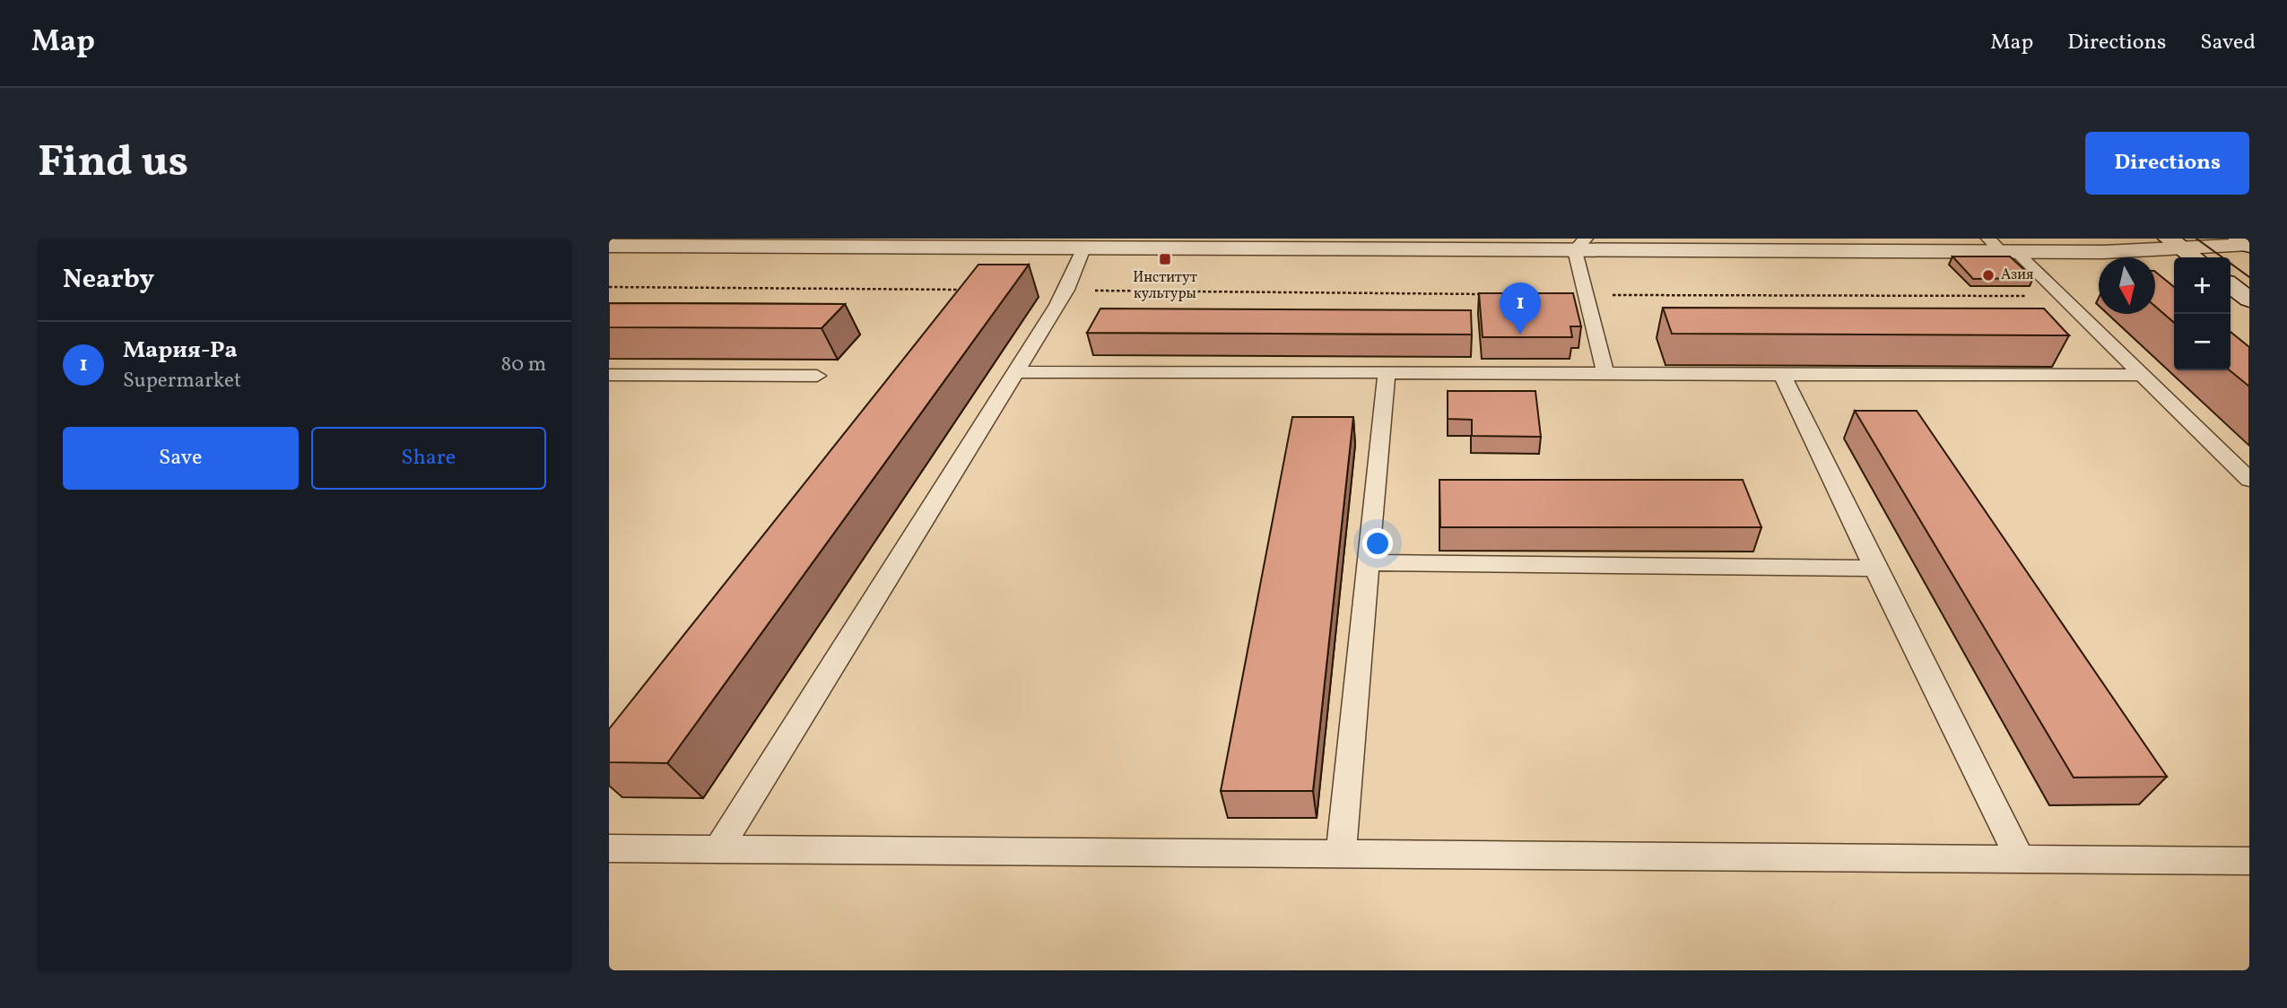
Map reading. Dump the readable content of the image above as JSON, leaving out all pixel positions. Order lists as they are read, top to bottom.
{
  "places": {
    "transit": ["Институт культуры"],
    "other": ["Азия"]
  },
  "north": "bottom",
  "page": {
    "header": "Map",
    "nav": ["Map", "Directions", "Saved"],
    "buttons": [
      "Directions",
      ["Save", "Share"]
    ],
    "title": "Find us",
    "heading": "Nearby",
    "map_buttons": ["+", "−"],
    "pins": "1",
    "list": [
      {
        "mark": "1",
        "name": "Мария-Ра",
        "note": "Supermarket",
        "value": "80 m"
      }
    ]
  }
}
